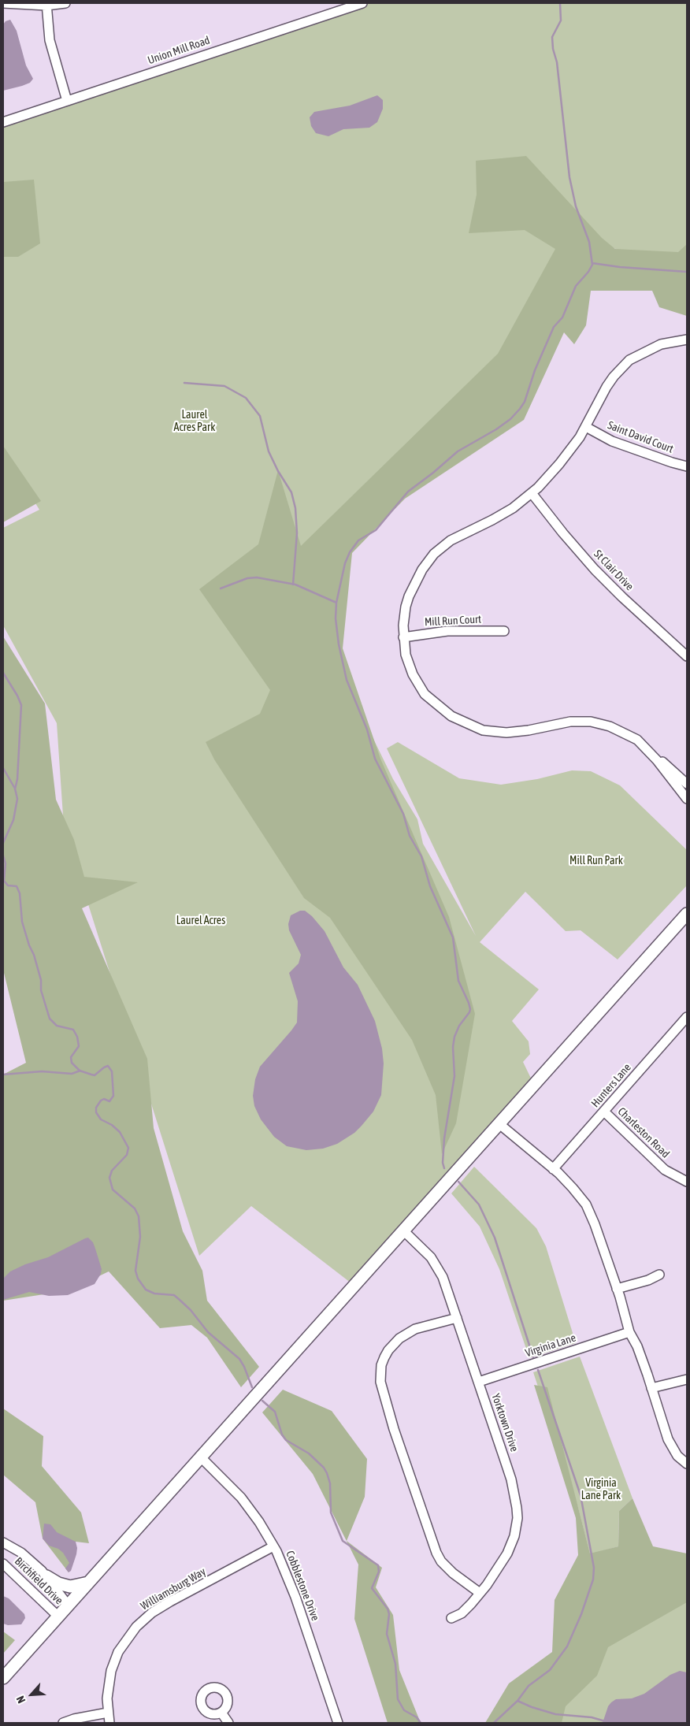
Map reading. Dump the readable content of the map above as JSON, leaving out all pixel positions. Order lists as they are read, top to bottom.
{
  "streets": {
    "street": [
      "Union Mill Road",
      "Saint David Court",
      "St Clair Drive",
      "Mill Run Court",
      "Hunters Lane",
      "Charleston Road",
      "Virginia Lane",
      "Yorktown Drive",
      "Birchfield Drive",
      "Cobblestone Drive",
      "Williamsburg Way"
    ]
  },
  "crossings": [
    ["Hunters Lane", "Charleston Road"],
    ["Virginia Lane", "Yorktown Drive"],
    ["Cobblestone Drive", "Williamsburg Way"]
  ],
  "parks": [
    "Laurel Acres Park",
    "Mill Run Park",
    "Laurel Acres",
    "Virginia Lane Park"
  ],
  "north": "bottom left"
}
